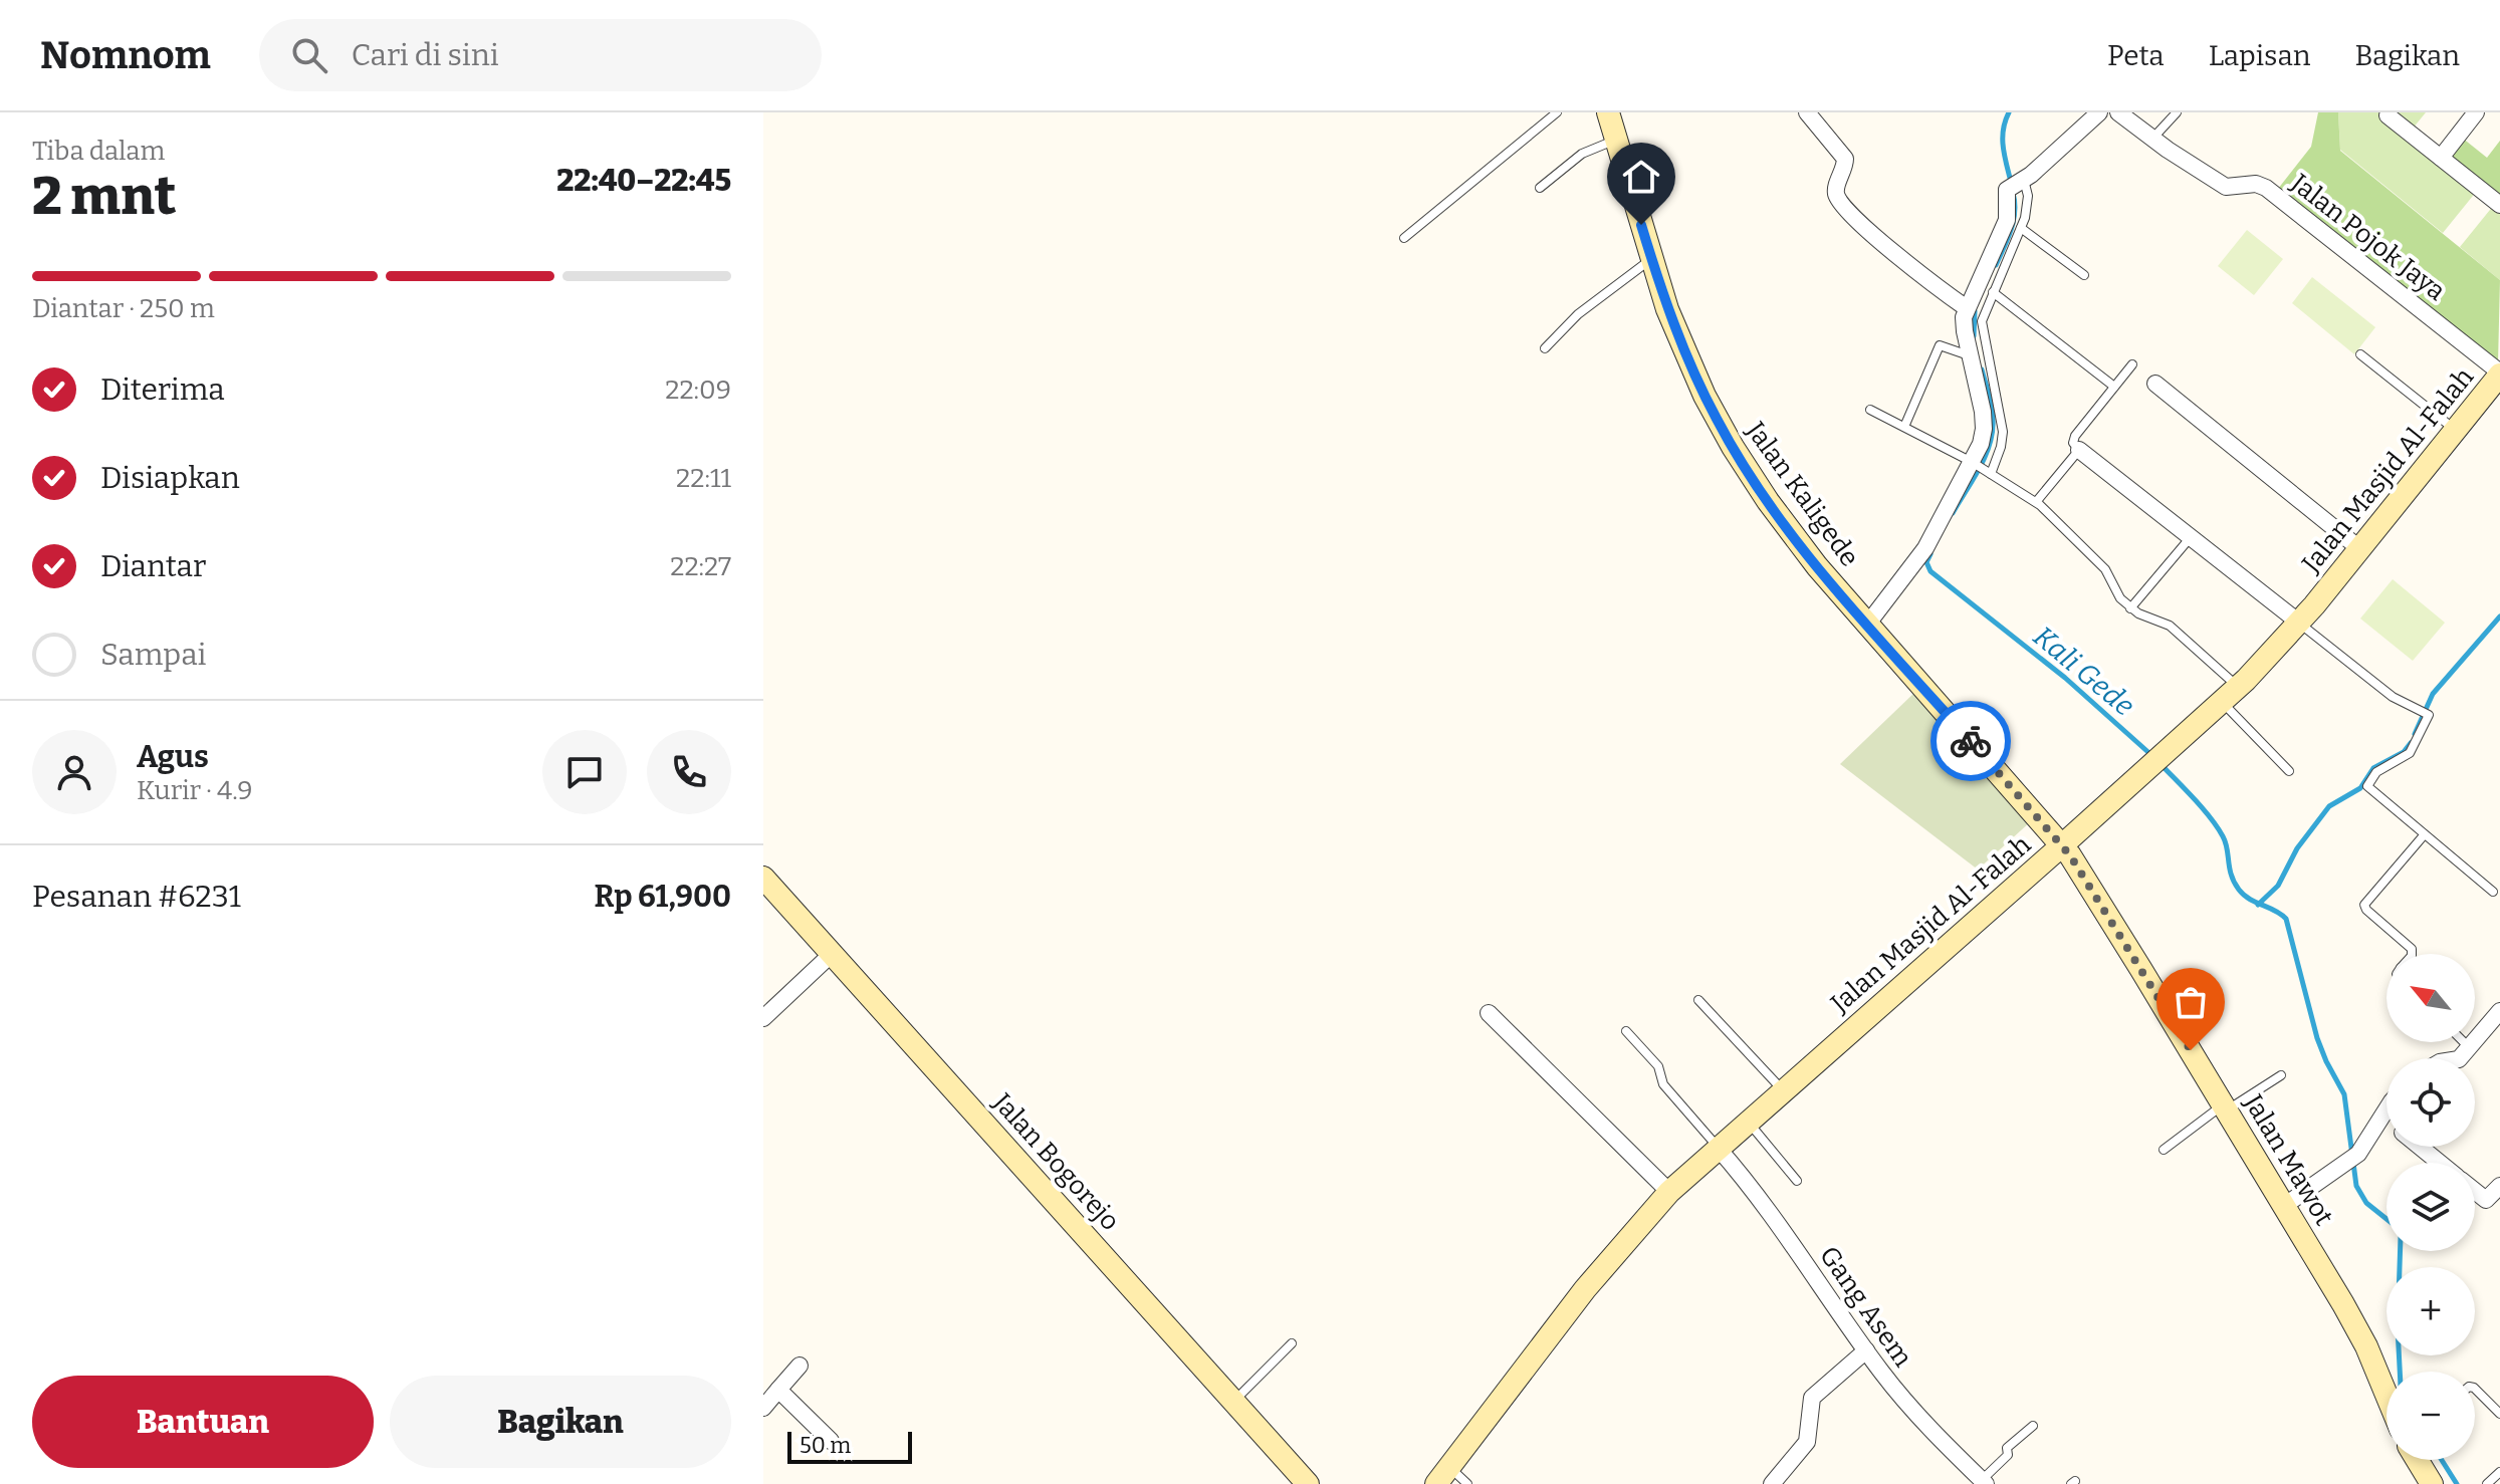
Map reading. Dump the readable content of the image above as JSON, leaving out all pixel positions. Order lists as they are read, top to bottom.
{
  "streets": {
    "street": [
      "Jalan Pojok Jaya",
      "Jalan Masjid Al-Falah",
      "Jalan Kaligede",
      "Jalan Mawot",
      "Jalan Bogorejo",
      "Gang Asem"
    ]
  },
  "crossings": [
    ["Jalan Pojok Jaya", "Jalan Masjid Al-Falah"],
    ["Jalan Masjid Al-Falah", "Jalan Kaligede"],
    ["Jalan Masjid Al-Falah", "Jalan Mawot"],
    ["Jalan Masjid Al-Falah", "Gang Asem"],
    ["Jalan Kaligede", "Jalan Mawot"]
  ],
  "water": ["Kali Gede"],
  "scale_bar": "50 m",
  "north": "top left",
  "page": {
    "header": "Nomnom",
    "search": "Cari di sini",
    "nav": ["Peta", "Lapisan", "Bagikan"],
    "heading": ["2 mnt", "Tiba dalam", "22:40–22:45"],
    "panel": [
      "Agus",
      "Kurir · 4.9",
      "Pesanan #6231",
      "Rp 61,900"
    ],
    "bar": "Diantar · 250 m",
    "list": [
      ["Diterima", "22:09"],
      ["Disiapkan", "22:11"],
      ["Diantar", "22:27"],
      "Sampai"
    ],
    "map_buttons": ["+", "−"],
    "buttons": ["Bantuan", "Bagikan"],
    "scale": "50 m"
  }
}
